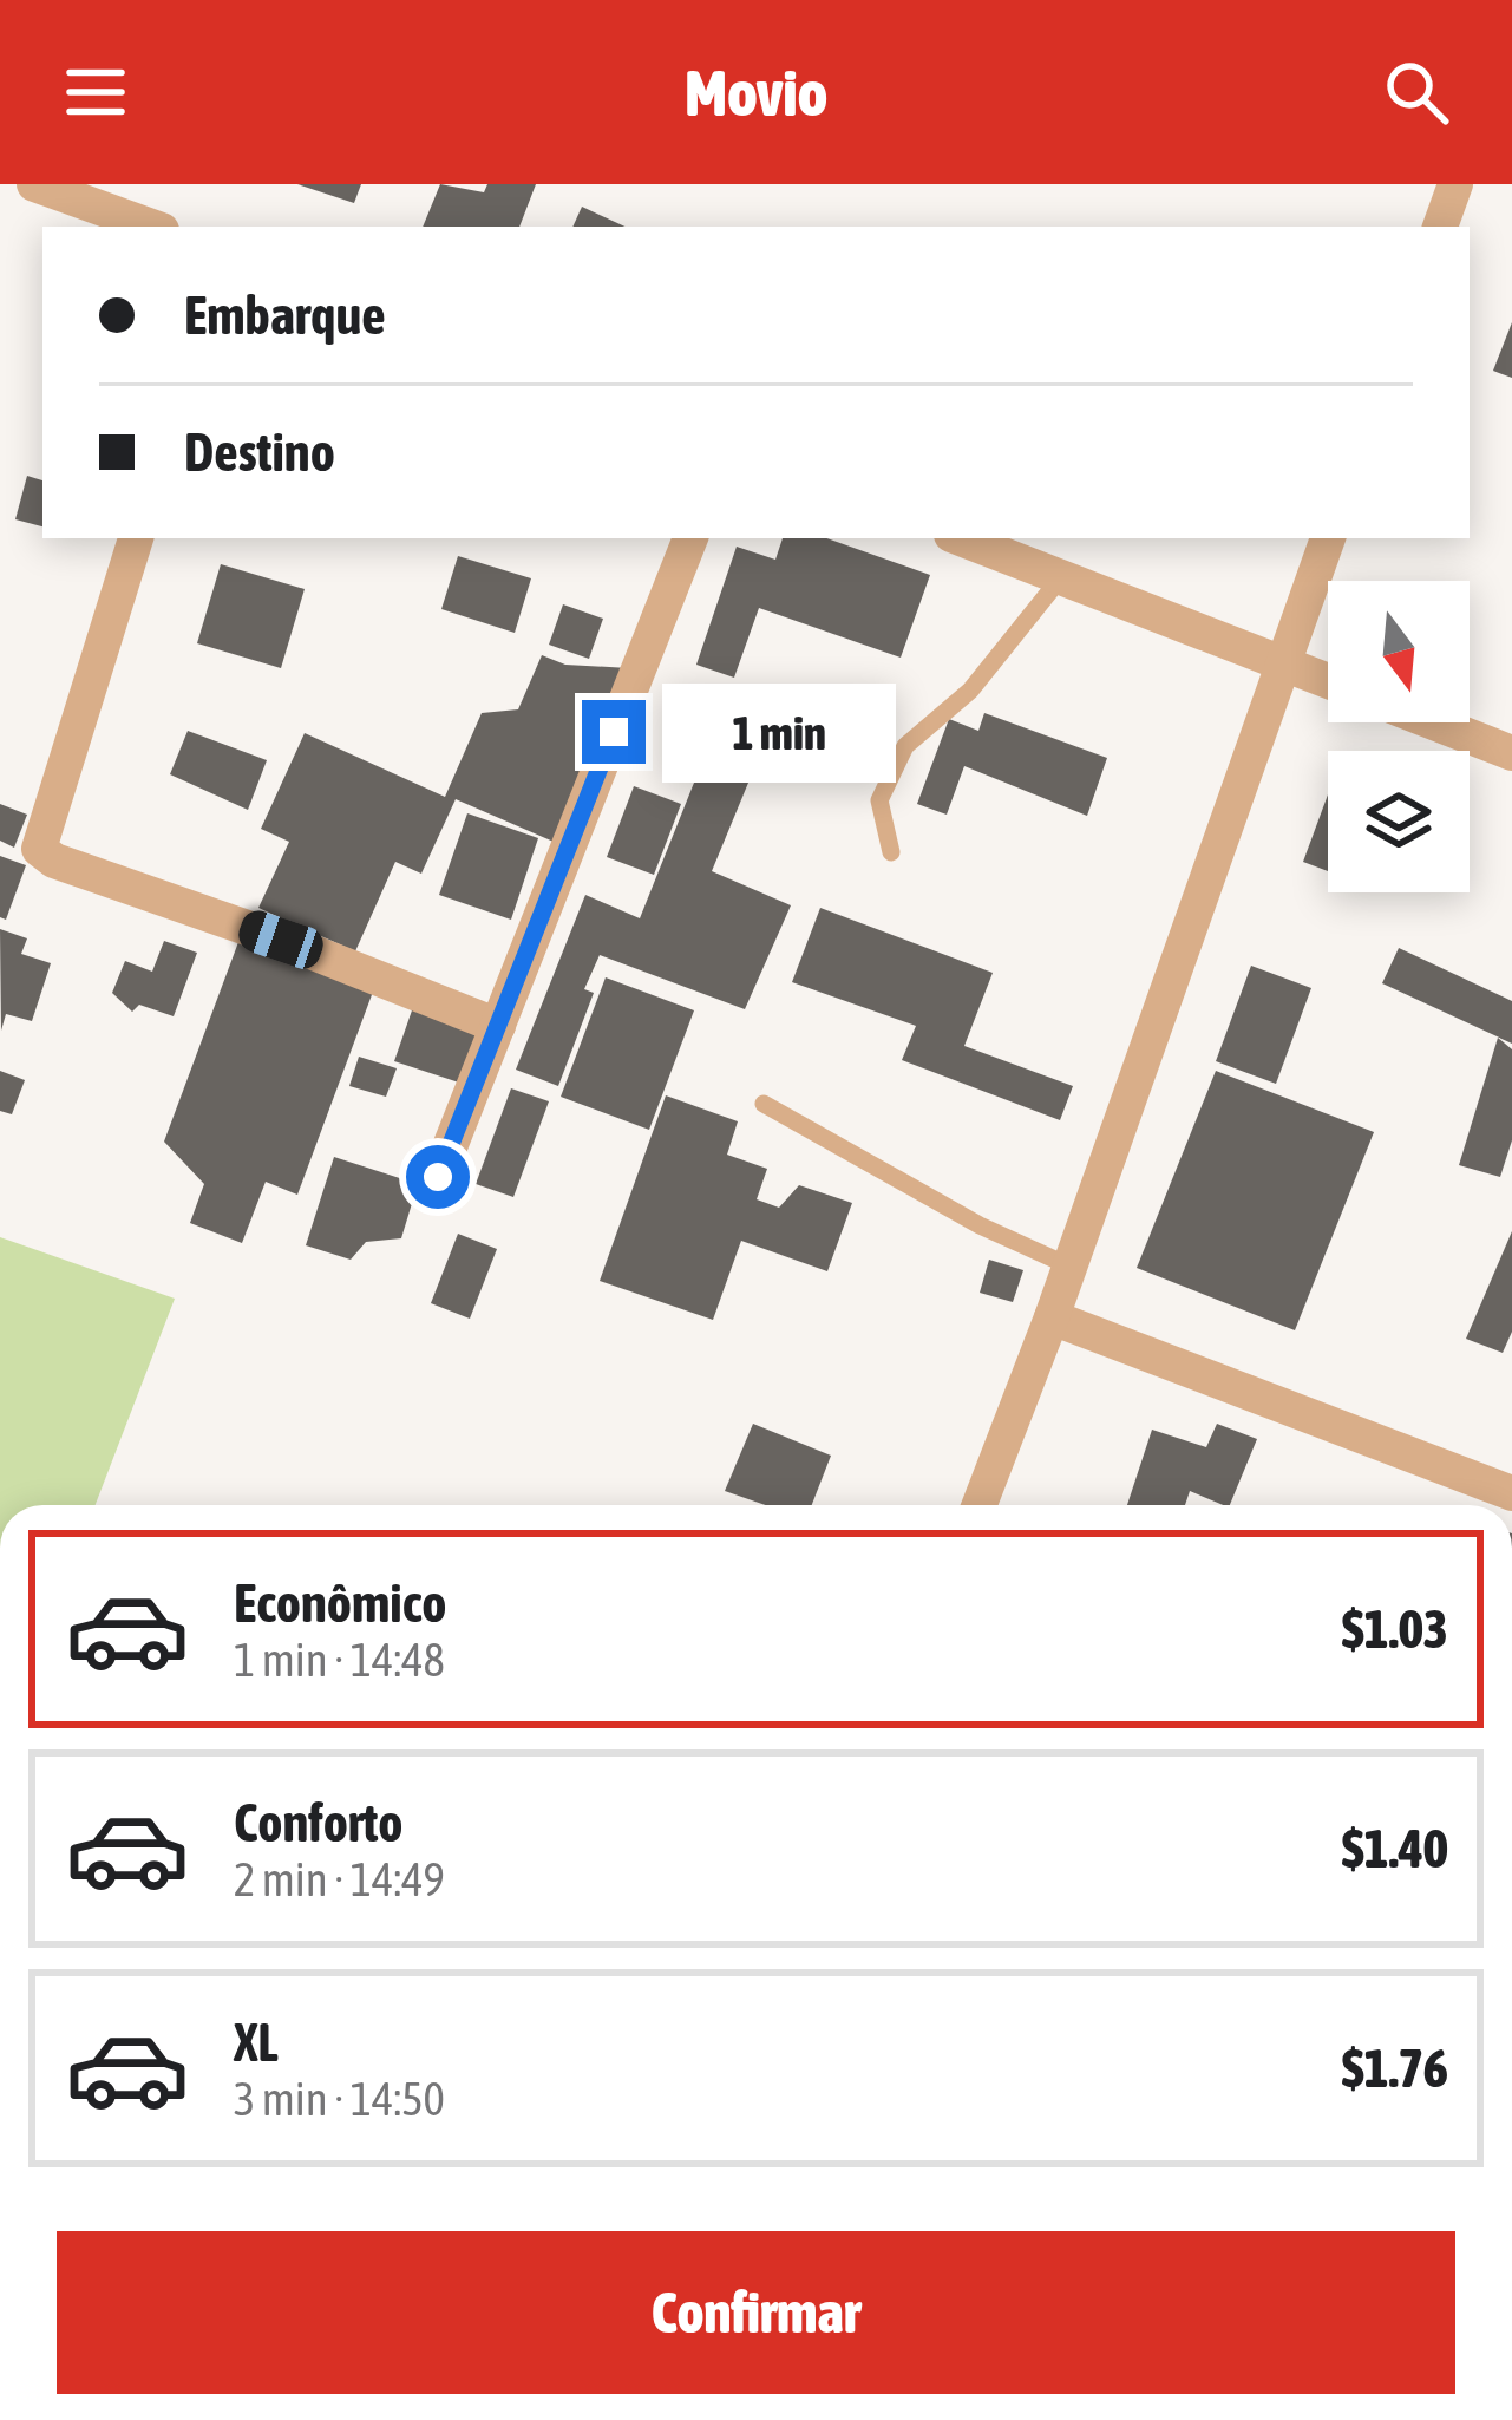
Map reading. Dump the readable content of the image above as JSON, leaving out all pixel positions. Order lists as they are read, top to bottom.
{
  "north": "bottom",
  "page": {
    "header": "Movio",
    "banner": ["Embarque", "Destino"],
    "bubble": "1 min",
    "list": [
      {
        "name": "Econômico",
        "note": "1 min · 14:48",
        "value": "$1.03"
      },
      {
        "name": "Conforto",
        "note": "2 min · 14:49",
        "value": "$1.40"
      },
      {
        "name": "XL",
        "note": "3 min · 14:50",
        "value": "$1.76"
      }
    ],
    "buttons": "Confirmar"
  }
}
